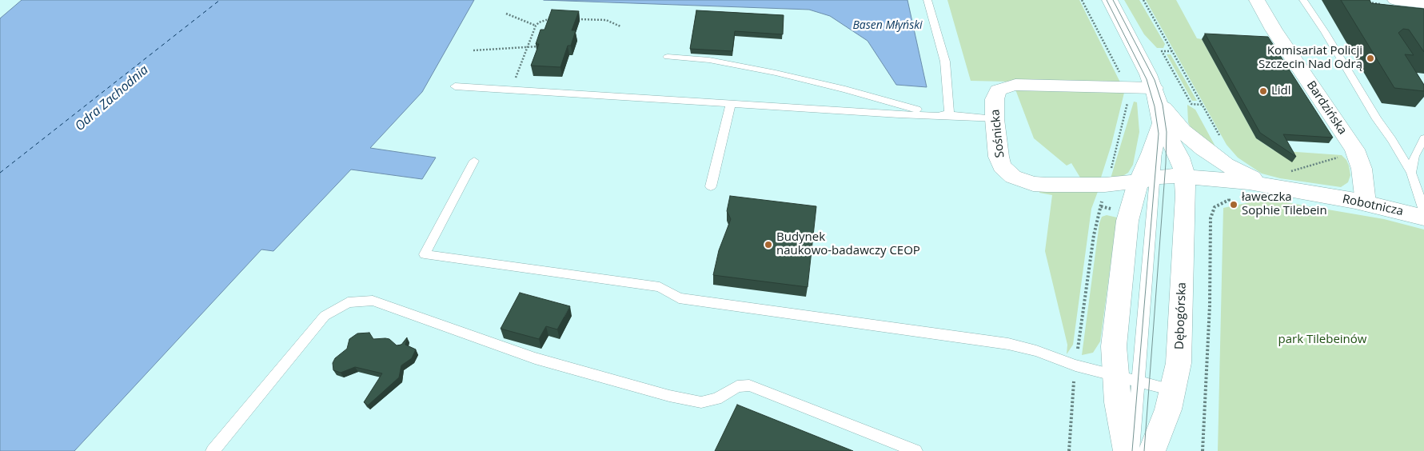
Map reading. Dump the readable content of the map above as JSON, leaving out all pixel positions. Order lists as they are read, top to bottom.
{
  "streets": {
    "street": [
      "Bardzińska",
      "Sośnicka",
      "Robotnicza",
      "Dębogórska"
    ]
  },
  "crossings": [
    ["Bardzińska", "Robotnicza"],
    ["Sośnicka", "Robotnicza"],
    ["Sośnicka", "Dębogórska"],
    ["Robotnicza", "Dębogórska"]
  ],
  "water": ["Basen Młyński", "Odra Zachodnia"],
  "parks": ["park Tilebeinów"],
  "places": [
    "Komisariat Policji Szczecin Nad Odrą",
    "Lidl",
    "ławeczka Sophie Tilebein",
    "Budynek naukowo-badawczy CEOP"
  ]
}
